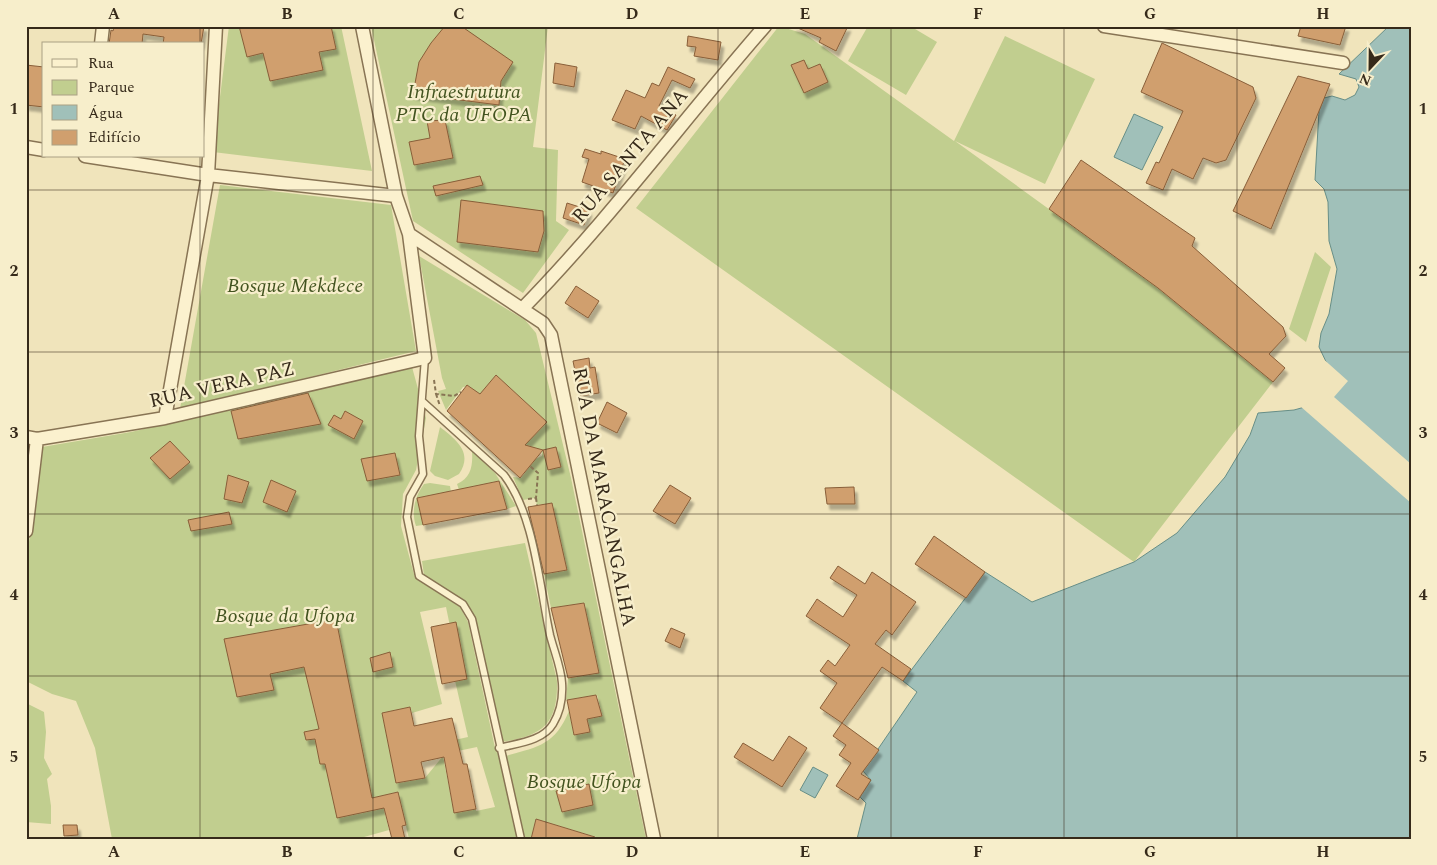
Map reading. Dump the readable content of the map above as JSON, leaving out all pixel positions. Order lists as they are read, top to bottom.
{
  "streets": {
    "street": ["RUA SANTA ANA", "RUA VERA PAZ", "RUA DA MARACANGALHA"]
  },
  "crossings": [
    ["RUA SANTA ANA", "RUA DA MARACANGALHA"]
  ],
  "parks": [
    "Infraestrutura PTC da UFOPA",
    "Bosque Mekdece",
    "Bosque da Ufopa",
    "Bosque Ufopa"
  ],
  "legend": [
    "Rua",
    "Parque",
    "Água",
    "Edifício"
  ],
  "north": "bottom",
  "grid": {
    "columns": [
      "A",
      "B",
      "C",
      "D",
      "E",
      "F",
      "G",
      "H"
    ],
    "rows": [
      "1",
      "2",
      "3",
      "4",
      "5"
    ]
  }
}
